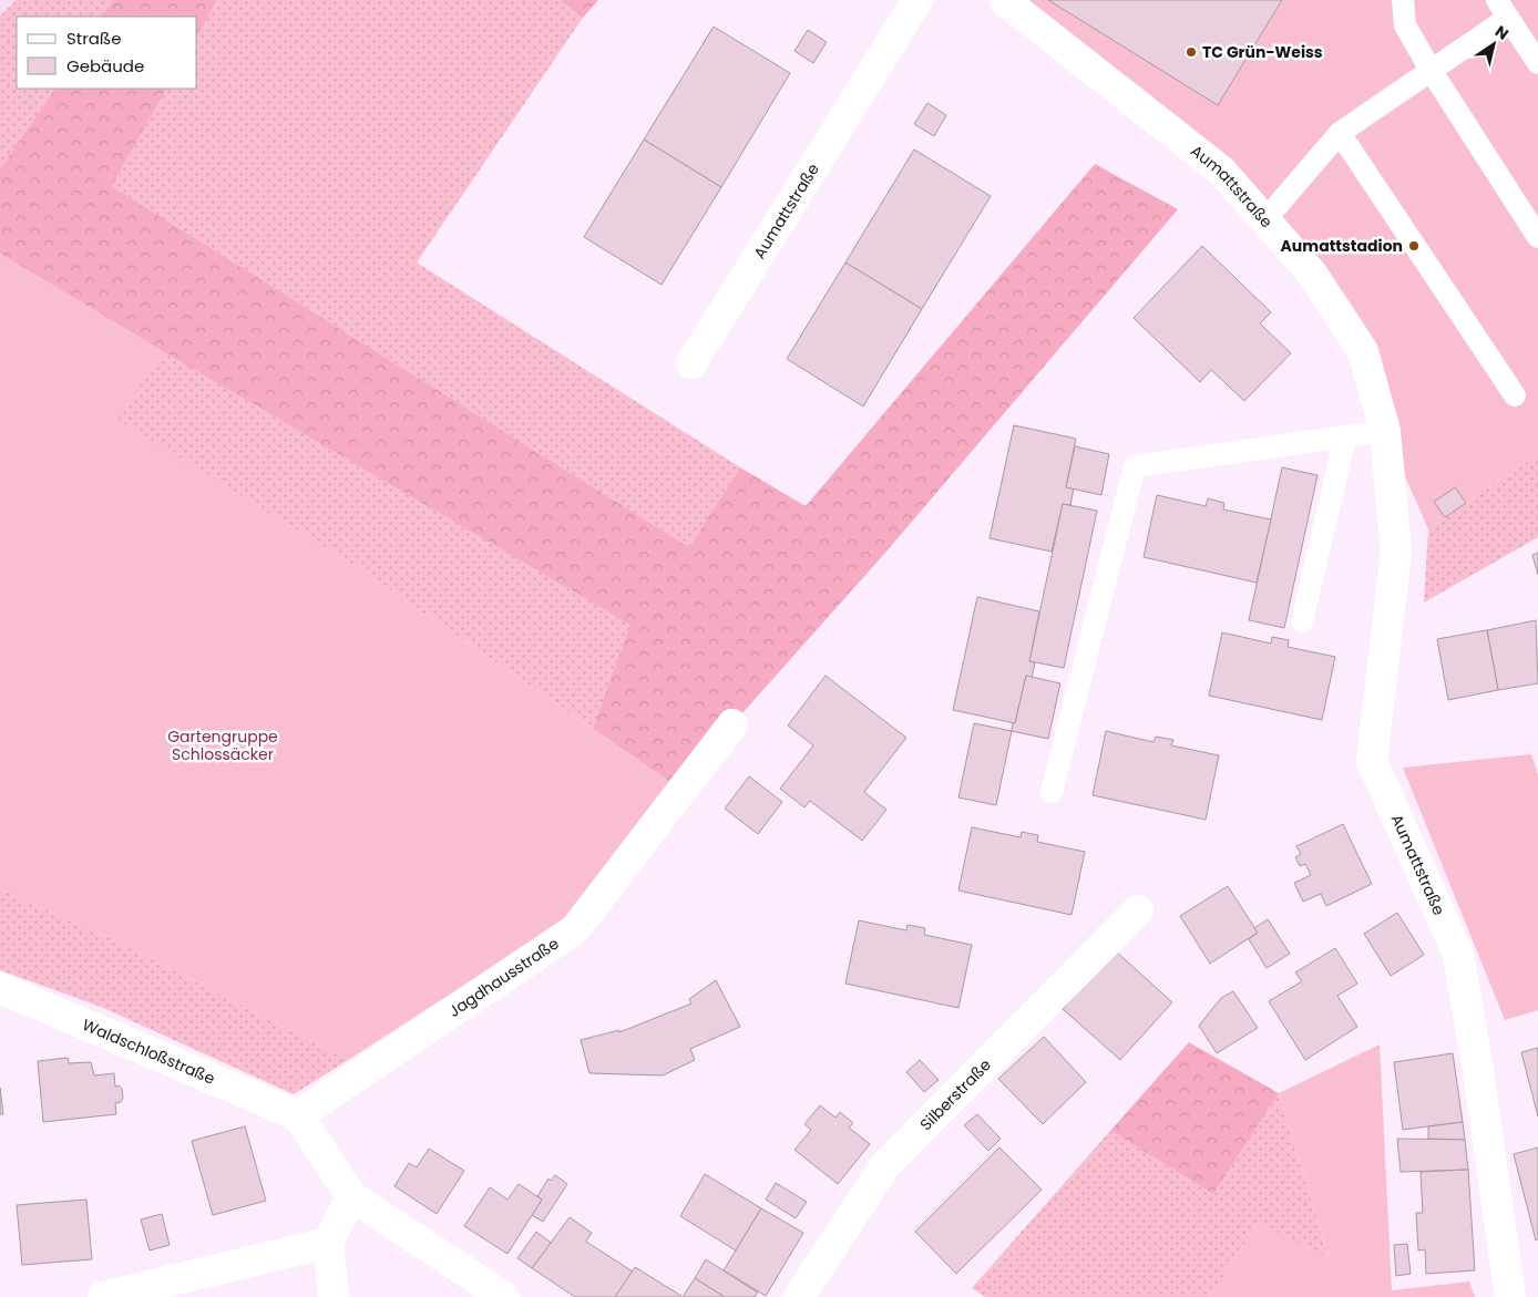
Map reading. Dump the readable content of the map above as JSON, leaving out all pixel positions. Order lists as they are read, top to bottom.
{
  "streets": {
    "street": [
      "Aumattstraße",
      "Jagdhausstraße",
      "Waldschloßstraße",
      "Silberstraße"
    ]
  },
  "crossings": [
    ["Jagdhausstraße", "Waldschloßstraße"]
  ],
  "parks": ["Gartengruppe Schlossäcker"],
  "places": ["TC Grün-Weiss", "Aumattstadion"],
  "legend": ["Straße", "Gebäude"],
  "north": "top right"
}
